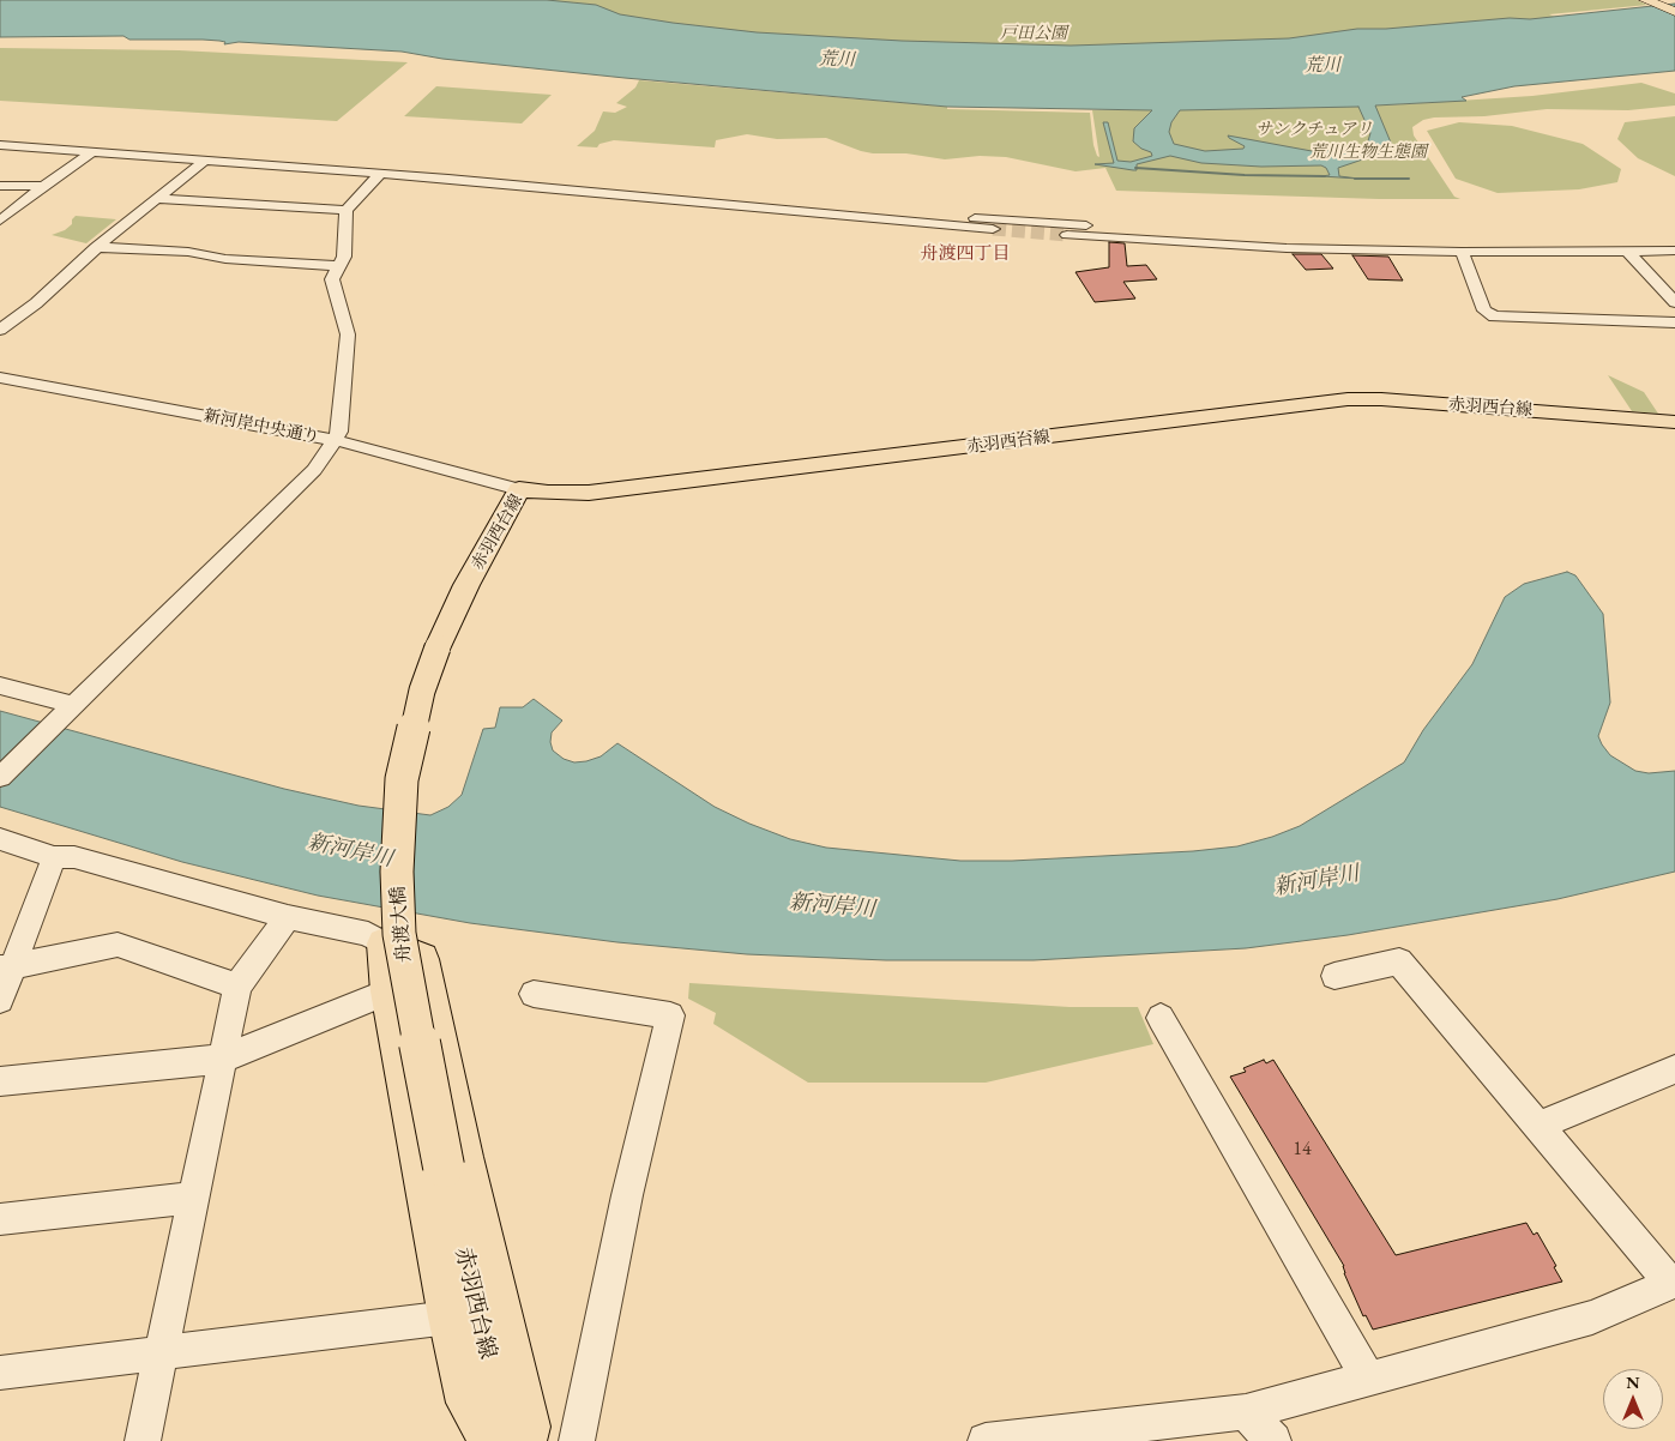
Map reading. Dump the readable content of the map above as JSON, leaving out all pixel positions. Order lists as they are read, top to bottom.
{
  "streets": {
    "main road": ["赤羽西台線", "舟渡大橋"],
    "street": ["新河岸中央通り"]
  },
  "crossings": [
    ["赤羽西台線", "新河岸中央通り"],
    ["赤羽西台線", "舟渡大橋"]
  ],
  "districts": ["舟渡四丁目"],
  "water": ["荒川", "新河岸川"],
  "parks": ["戸田公園", "サンクチュアリ", "荒川生物生態園"],
  "house_numbers": ["14"],
  "north": "top"
}
